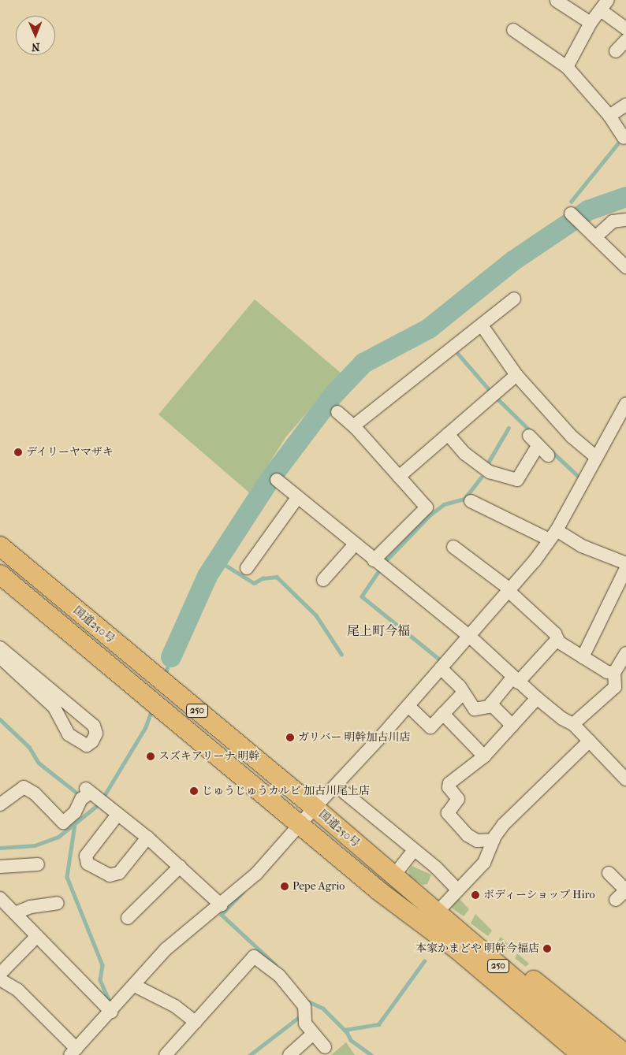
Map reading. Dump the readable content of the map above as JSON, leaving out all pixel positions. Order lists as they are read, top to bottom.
{
  "streets": {
    "highway": ["国道250号", "250"]
  },
  "crossings": [
    ["国道250号", "250"]
  ],
  "districts": ["尾上町今福"],
  "places": [
    "デイリーヤマザキ",
    "ガリバー 明幹加古川店",
    "スズキアリーナ 明幹",
    "じゅうじゅうカルビ 加古川尾上店",
    "Pepe Agrio",
    "ボディーショップ Hiro",
    "本家かまどや 明幹今福店"
  ],
  "north": "bottom"
}
